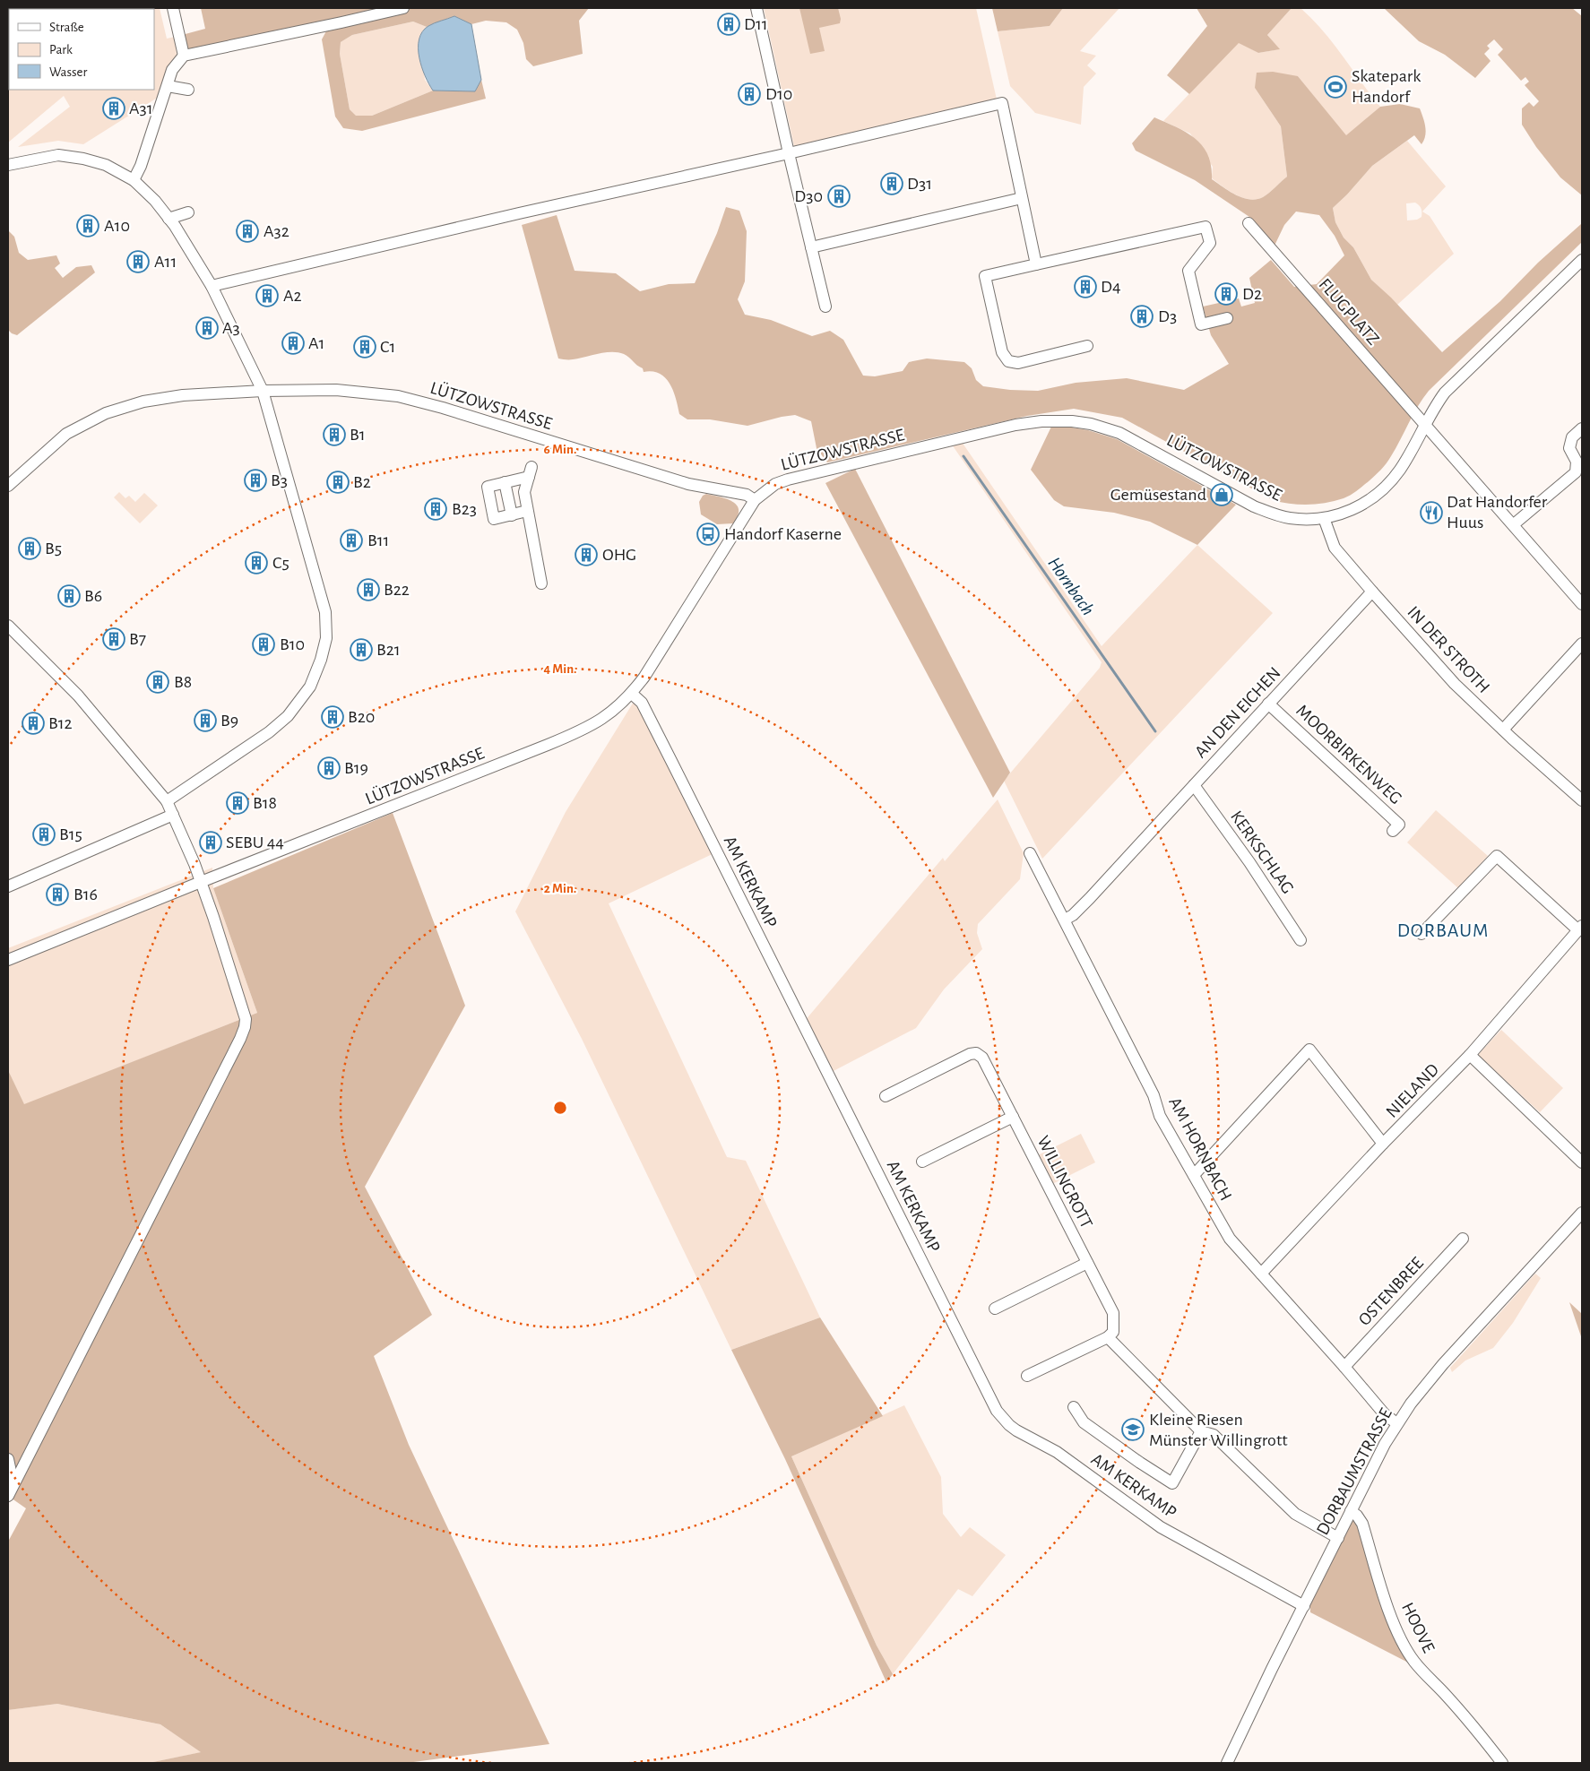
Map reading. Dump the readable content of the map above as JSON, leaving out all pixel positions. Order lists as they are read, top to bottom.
{
  "streets": {
    "street": [
      "FLUGPLATZ",
      "LÜTZOWSTRASSE",
      "IN DER STROTH",
      "AN DEN EICHEN",
      "MOORBIRKENWEG",
      "KERKSCHLAG",
      "AM KERKAMP",
      "NIELAND",
      "AM HORNBACH",
      "WILLINGROTT",
      "OSTENBREE",
      "DORBAUMSTRASSE",
      "HOOVE"
    ]
  },
  "crossings": [
    ["FLUGPLATZ", "LÜTZOWSTRASSE"],
    ["LÜTZOWSTRASSE", "AM KERKAMP"],
    ["IN DER STROTH", "AN DEN EICHEN"],
    ["AN DEN EICHEN", "MOORBIRKENWEG"],
    ["AN DEN EICHEN", "KERKSCHLAG"],
    ["AN DEN EICHEN", "AM HORNBACH"],
    ["AM KERKAMP", "DORBAUMSTRASSE"],
    ["NIELAND", "AM HORNBACH"],
    ["AM HORNBACH", "OSTENBREE"],
    ["AM HORNBACH", "DORBAUMSTRASSE"],
    ["DORBAUMSTRASSE", "HOOVE"]
  ],
  "districts": ["DORBAUM"],
  "water": ["Hornbach"],
  "places": {
    "building": [
      "D11",
      "D10",
      "A31",
      "D31",
      "D30",
      "A10",
      "A32",
      "A11",
      "D4",
      "D2",
      "A2",
      "D3",
      "A3",
      "A1",
      "C1",
      "B1",
      "B3",
      "B2",
      "B23",
      "B11",
      "B5",
      "OHG",
      "C5",
      "B22",
      "B6",
      "B7",
      "B10",
      "B21",
      "B8",
      "B20",
      "B9",
      "B12",
      "B19",
      "B18",
      "B15",
      "SEBU 44",
      "B16"
    ],
    "sports": ["Skatepark Handorf"],
    "shop": ["Gemüsestand"],
    "restaurant": ["Dat Handorfer Huus"],
    "bus stop": ["Handorf Kaserne"],
    "school or university": ["Kleine Riesen Münster Willingrott"]
  },
  "legend": ["Straße", "Park", "Wasser"],
  "rings": ["6 Min.", "4 Min.", "2 Min."]
}
